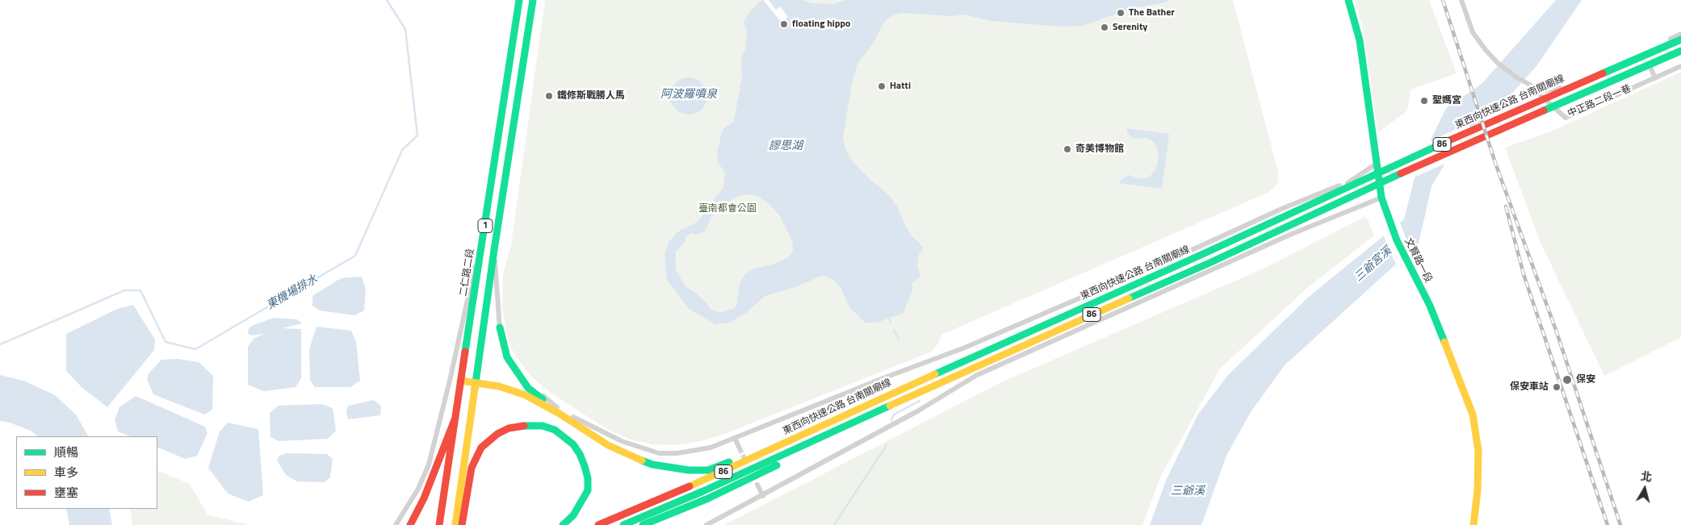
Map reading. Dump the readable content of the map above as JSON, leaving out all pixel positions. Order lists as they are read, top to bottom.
{
  "streets": {
    "main road": [
      "東西向快速公路 台南關廟線",
      "86",
      "1",
      "文賢路一段",
      "二仁路二段"
    ],
    "street": ["中正路二段一巷"]
  },
  "water": [
    "阿波羅噴泉",
    "謬思湖",
    "三爺宮溪",
    "東機場排水",
    "三爺溪"
  ],
  "parks": ["臺南都會公園"],
  "places": [
    "The Bather",
    "floating hippo",
    "Serenity",
    "Hatti",
    "鐵修斯戰勝人馬",
    "聖媽宮",
    "奇美博物館",
    "保安",
    "保安車站"
  ],
  "legend": ["順暢", "車多", "壅塞"],
  "north": "top"
}
